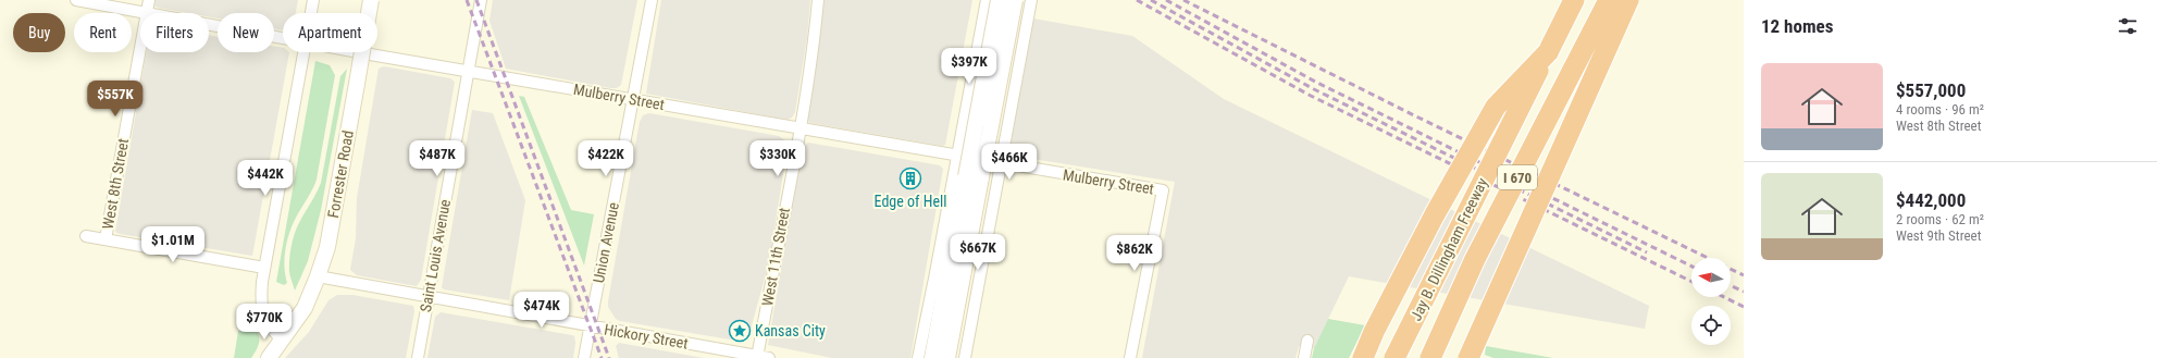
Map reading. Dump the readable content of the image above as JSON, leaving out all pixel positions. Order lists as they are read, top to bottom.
{
  "streets": {
    "highway": ["I 670", "Jay B. Dillingham Freeway"],
    "main road": ["Forrester Road"],
    "street": [
      "Mulberry Street",
      "West 8th Street",
      "Union Avenue",
      "Saint Louis Avenue",
      "West 11th Street",
      "Hickory Street"
    ]
  },
  "crossings": [
    ["Mulberry Street", "West 8th Street"],
    ["Mulberry Street", "Union Avenue"],
    ["Mulberry Street", "Saint Louis Avenue"],
    ["Mulberry Street", "West 11th Street"],
    ["Forrester Road", "Hickory Street"],
    ["Union Avenue", "Hickory Street"],
    ["Saint Louis Avenue", "Hickory Street"],
    ["West 11th Street", "Hickory Street"]
  ],
  "places": {
    "building": ["Edge of Hell"],
    "place": ["Kansas City"]
  },
  "north": "left",
  "page": {
    "heading": "12 homes",
    "chip": [
      "Buy",
      "Rent",
      "Filters",
      "New",
      "Apartment"
    ],
    "price": [
      "$397K",
      "$557K",
      "$487K",
      "$422K",
      "$330K",
      "$466K",
      "$442K",
      "$1.01M",
      "$667K",
      "$862K",
      "$474K",
      "$770K"
    ],
    "list": [
      {
        "name": "$557,000",
        "note": "4 rooms · 96 m² · West 8th Street"
      },
      {
        "name": "$442,000",
        "note": "2 rooms · 62 m² · West 9th Street"
      }
    ]
  }
}
